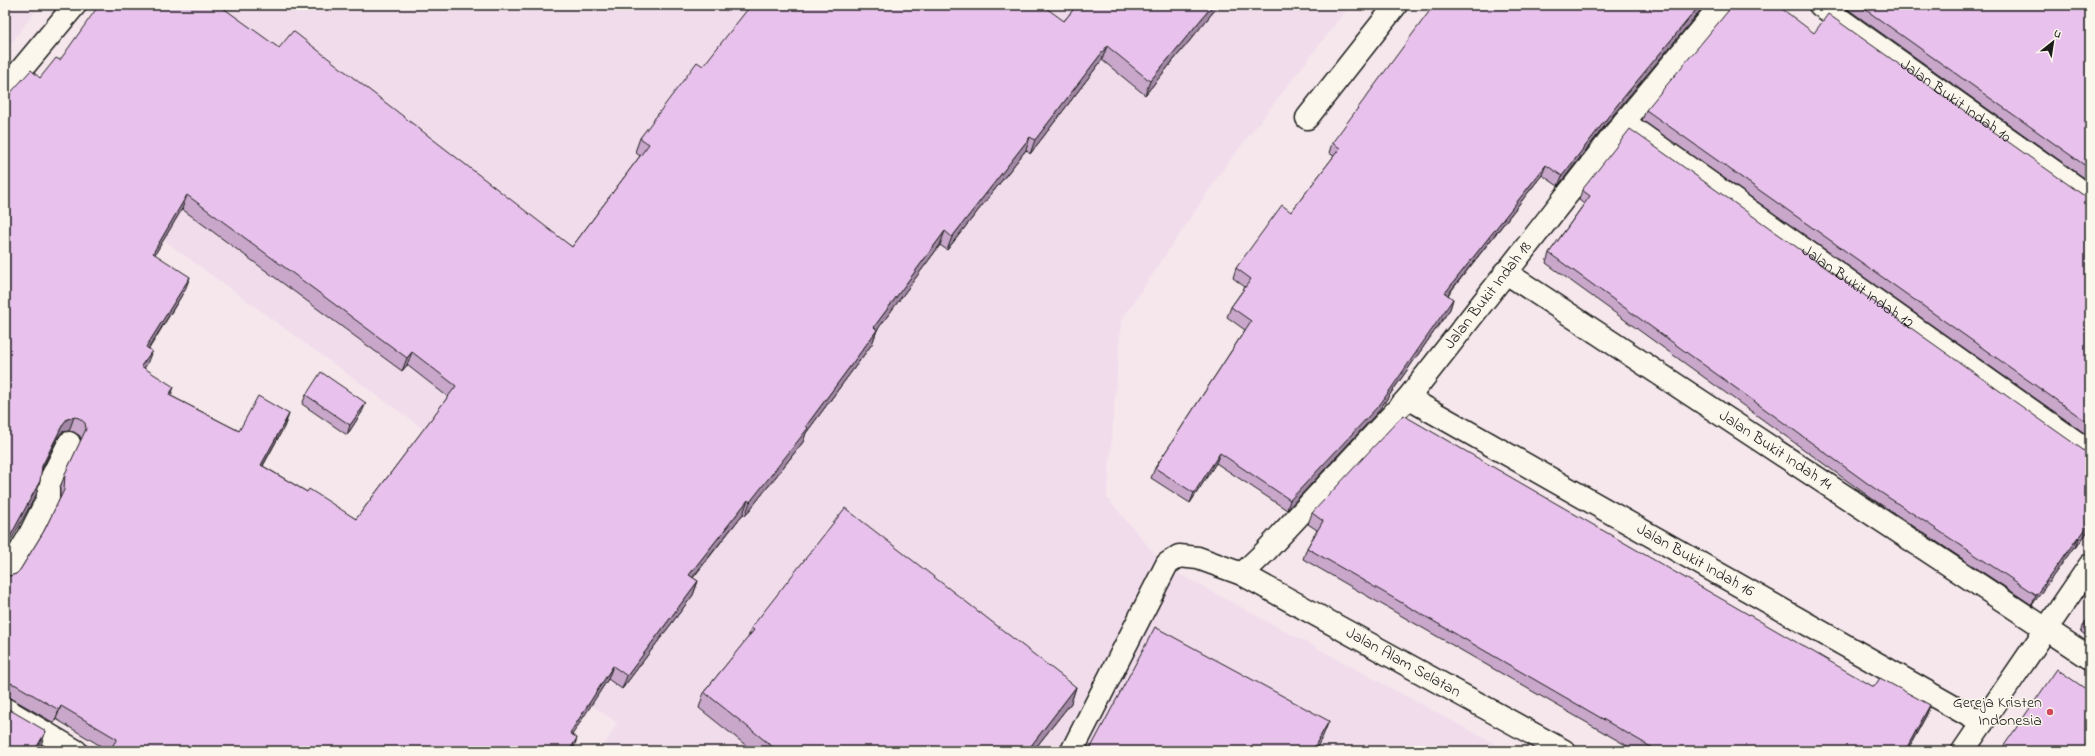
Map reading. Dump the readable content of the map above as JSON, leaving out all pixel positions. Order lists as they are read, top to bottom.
{
  "streets": {
    "street": [
      "Jalan Bukit Indah 10",
      "Jalan Bukit Indah 12",
      "Jalan Bukit Indah 18",
      "Jalan Bukit Indah 14",
      "Jalan Bukit Indah 16",
      "Jalan Alam Selatan"
    ]
  },
  "crossings": [
    ["Jalan Bukit Indah 12", "Jalan Bukit Indah 18"],
    ["Jalan Bukit Indah 18", "Jalan Bukit Indah 14"],
    ["Jalan Bukit Indah 18", "Jalan Bukit Indah 16"],
    ["Jalan Bukit Indah 18", "Jalan Alam Selatan"]
  ],
  "places": ["Gereja Kristen Indonesia"],
  "north": "top right"
}
